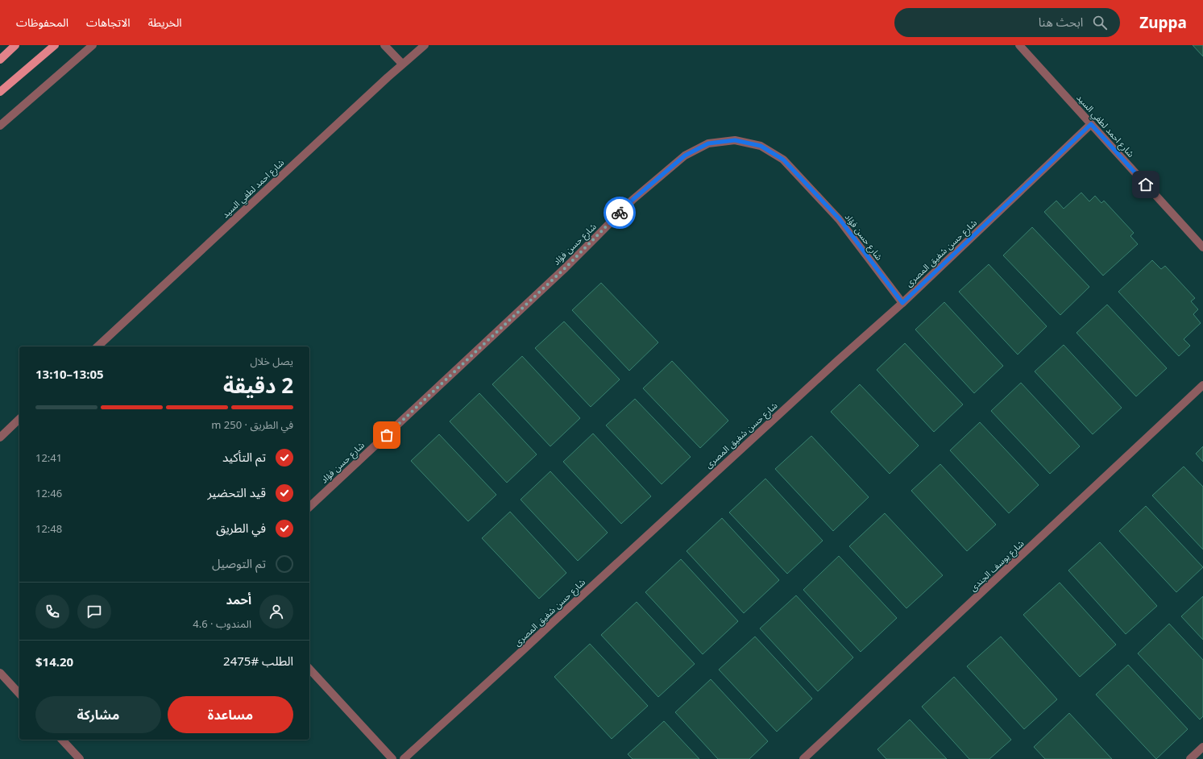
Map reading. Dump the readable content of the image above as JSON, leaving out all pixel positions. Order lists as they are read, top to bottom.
{
  "streets": {
    "street": [
      "شارع احمد لطفي السيد",
      "شارع حسن فؤاد",
      "شارع حسن شفيق المصرى",
      "شارع يوسف الجندى"
    ]
  },
  "crossings": [
    ["شارع احمد لطفي السيد", "شارع حسن شفيق المصرى"],
    ["شارع حسن فؤاد", "شارع حسن شفيق المصرى"]
  ],
  "page": {
    "header": "Zuppa",
    "search": "ابحث هنا",
    "nav": ["الخريطة", "الاتجاهات", "المحفوظات"],
    "heading": ["2 دقيقة", "يصل خلال", "13:05–13:10"],
    "panel": [
      "أحمد",
      "المندوب · 4.6",
      "الطلب #2475",
      "$14.20"
    ],
    "bar": "في الطريق · 250 m",
    "list": [
      ["تم التأكيد", "12:41"],
      ["قيد التحضير", "12:46"],
      ["في الطريق", "12:48"],
      "تم التوصيل"
    ],
    "buttons": ["مساعدة", "مشاركة"]
  }
}
